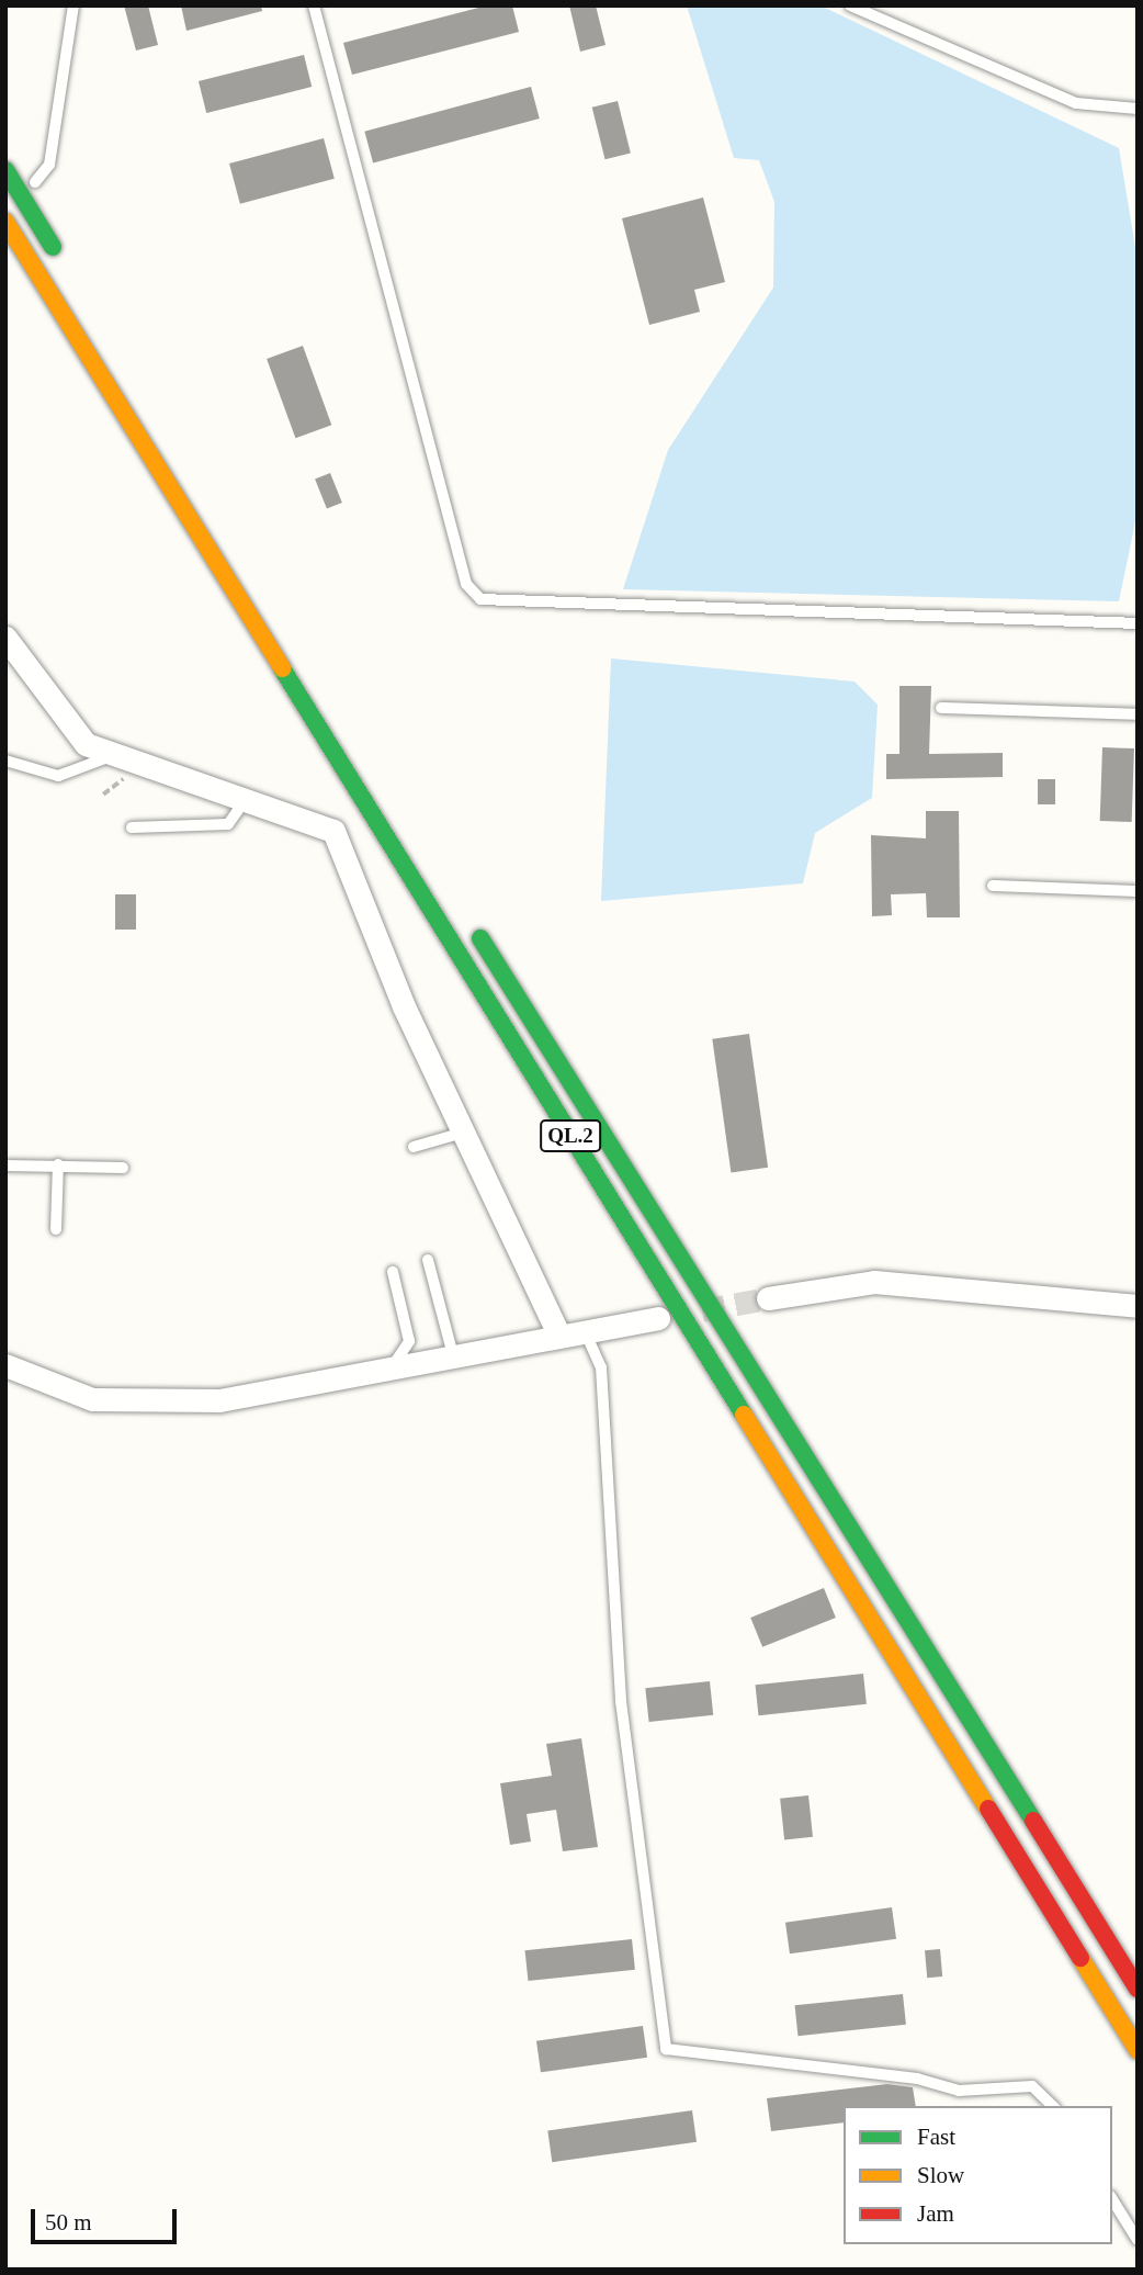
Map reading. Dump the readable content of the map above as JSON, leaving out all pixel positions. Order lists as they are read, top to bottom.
{
  "streets": {
    "highway": ["QL.2"]
  },
  "legend": ["Fast", "Slow", "Jam"],
  "scale_bar": "50 m"
}
